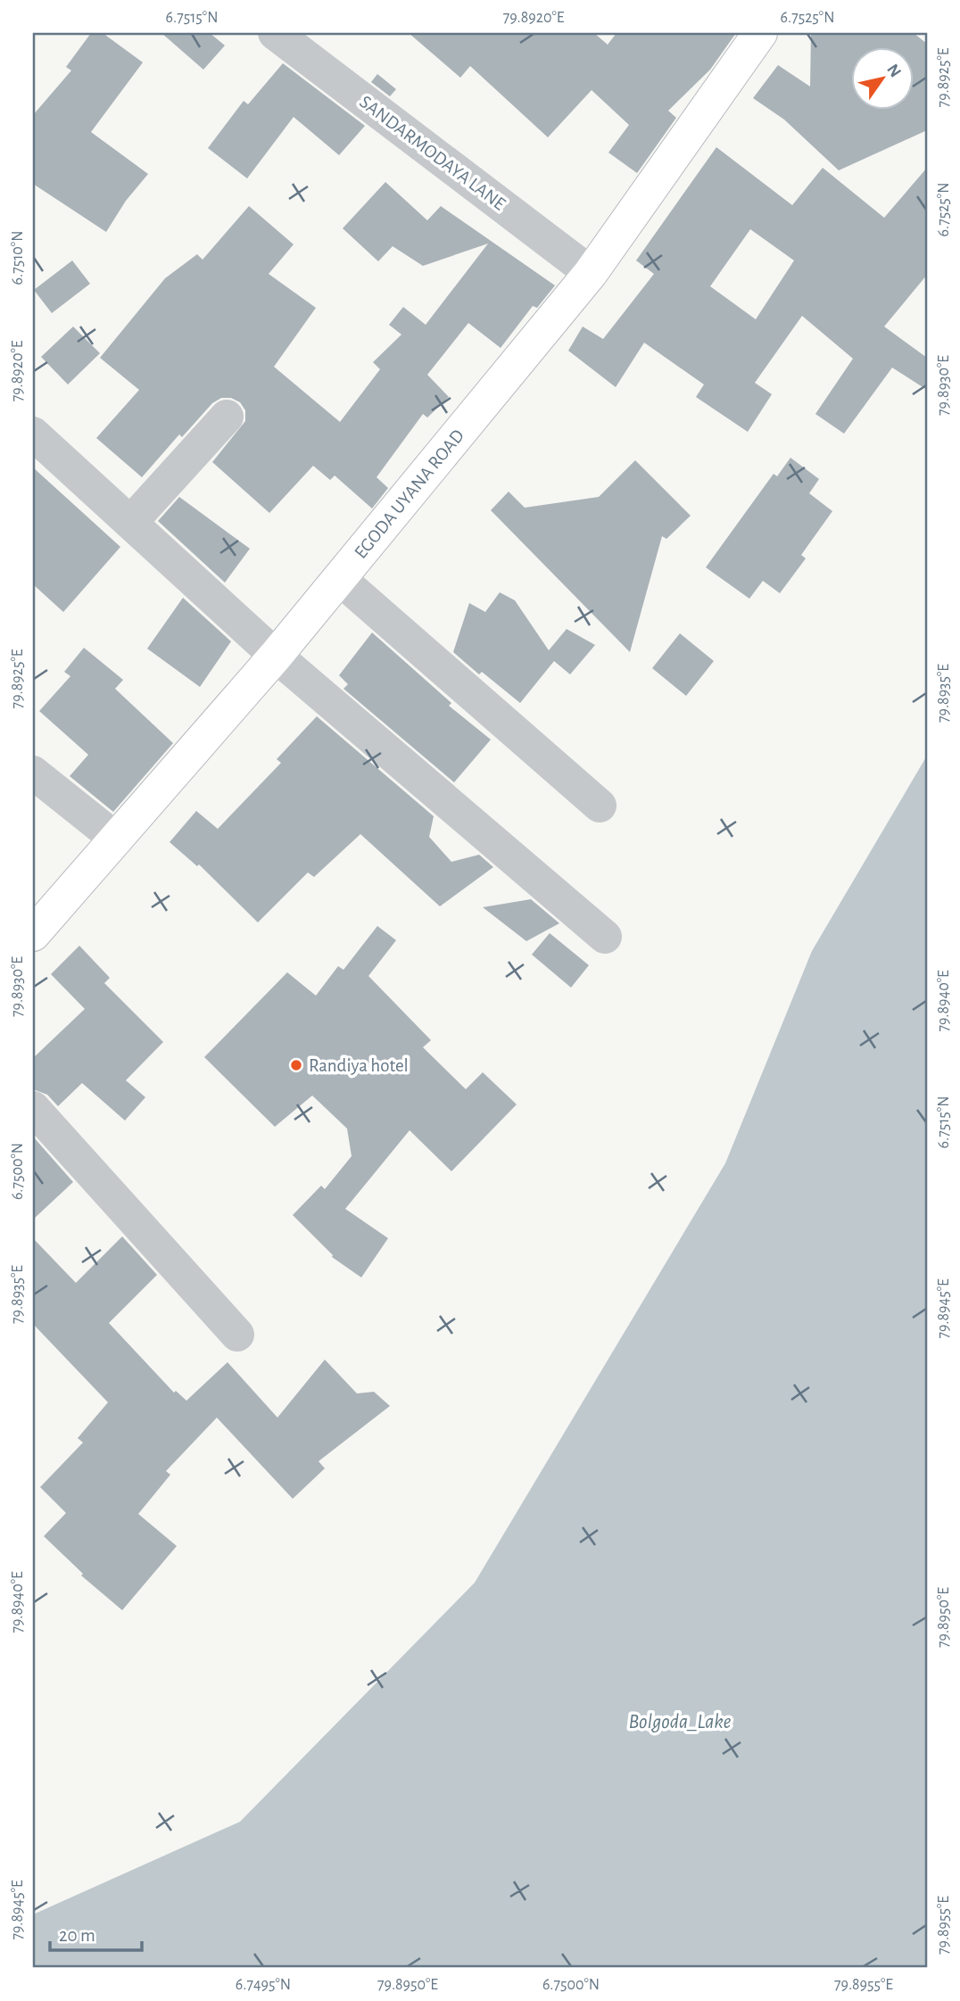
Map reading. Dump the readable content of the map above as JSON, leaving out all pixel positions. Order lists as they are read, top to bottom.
{
  "streets": {
    "main road": ["EGODA UYANA ROAD"],
    "street": ["SANDARMODAYA LANE"]
  },
  "crossings": [
    ["SANDARMODAYA LANE", "EGODA UYANA ROAD"]
  ],
  "water": ["Bolgoda_Lake"],
  "places": ["Randiya hotel"],
  "scale_bar": "20 m",
  "north": "top right",
  "coordinates": [
    "6.7515°N",
    "79.8920°E",
    "6.7525°N",
    "79.8925°E",
    "6.7510°N",
    "79.8930°E",
    "79.8935°E",
    "79.8940°E",
    "6.7500°N",
    "79.8945°E",
    "79.8950°E",
    "79.8955°E",
    "6.7495°N"
  ]
}
